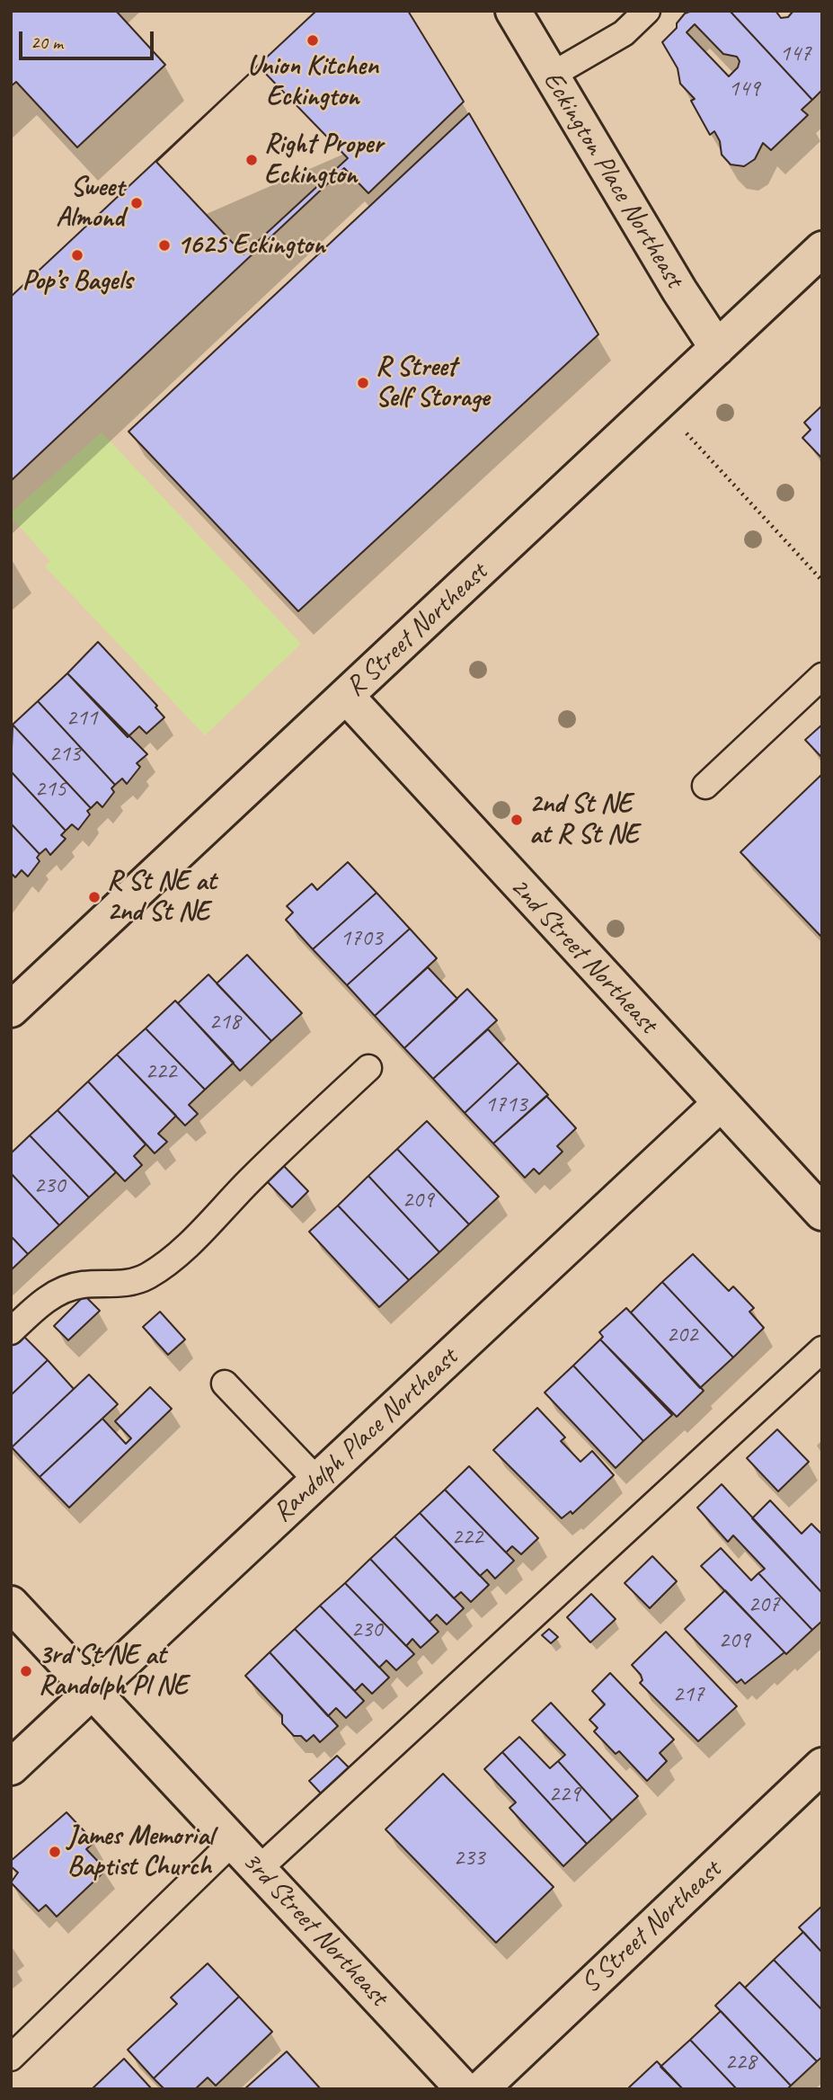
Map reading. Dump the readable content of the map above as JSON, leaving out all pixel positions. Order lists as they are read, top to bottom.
{
  "streets": {
    "street": [
      "Eckington Place Northeast",
      "R Street Northeast",
      "2nd Street Northeast",
      "Randolph Place Northeast",
      "S Street Northeast",
      "3rd Street Northeast"
    ]
  },
  "crossings": [
    ["Eckington Place Northeast", "R Street Northeast"],
    ["R Street Northeast", "2nd Street Northeast"],
    ["2nd Street Northeast", "Randolph Place Northeast"],
    ["Randolph Place Northeast", "3rd Street Northeast"]
  ],
  "places": [
    "Union Kitchen Eckington",
    "Right Proper Eckington",
    "Sweet Almond",
    "1625 Eckington",
    "Pop’s Bagels",
    "R Street Self Storage",
    "2nd St NE at R St NE",
    "R St NE at 2nd St NE",
    "3rd St NE at Randolph Pl NE",
    "James Memorial Baptist Church"
  ],
  "house_numbers": [
    "147",
    "149",
    "211",
    "213",
    "215",
    "1703",
    "218",
    "222",
    "1713",
    "230",
    "209",
    "202",
    "222",
    "207",
    "230",
    "209",
    "217",
    "229",
    "233",
    "228"
  ],
  "scale_bar": "20 m"
}
